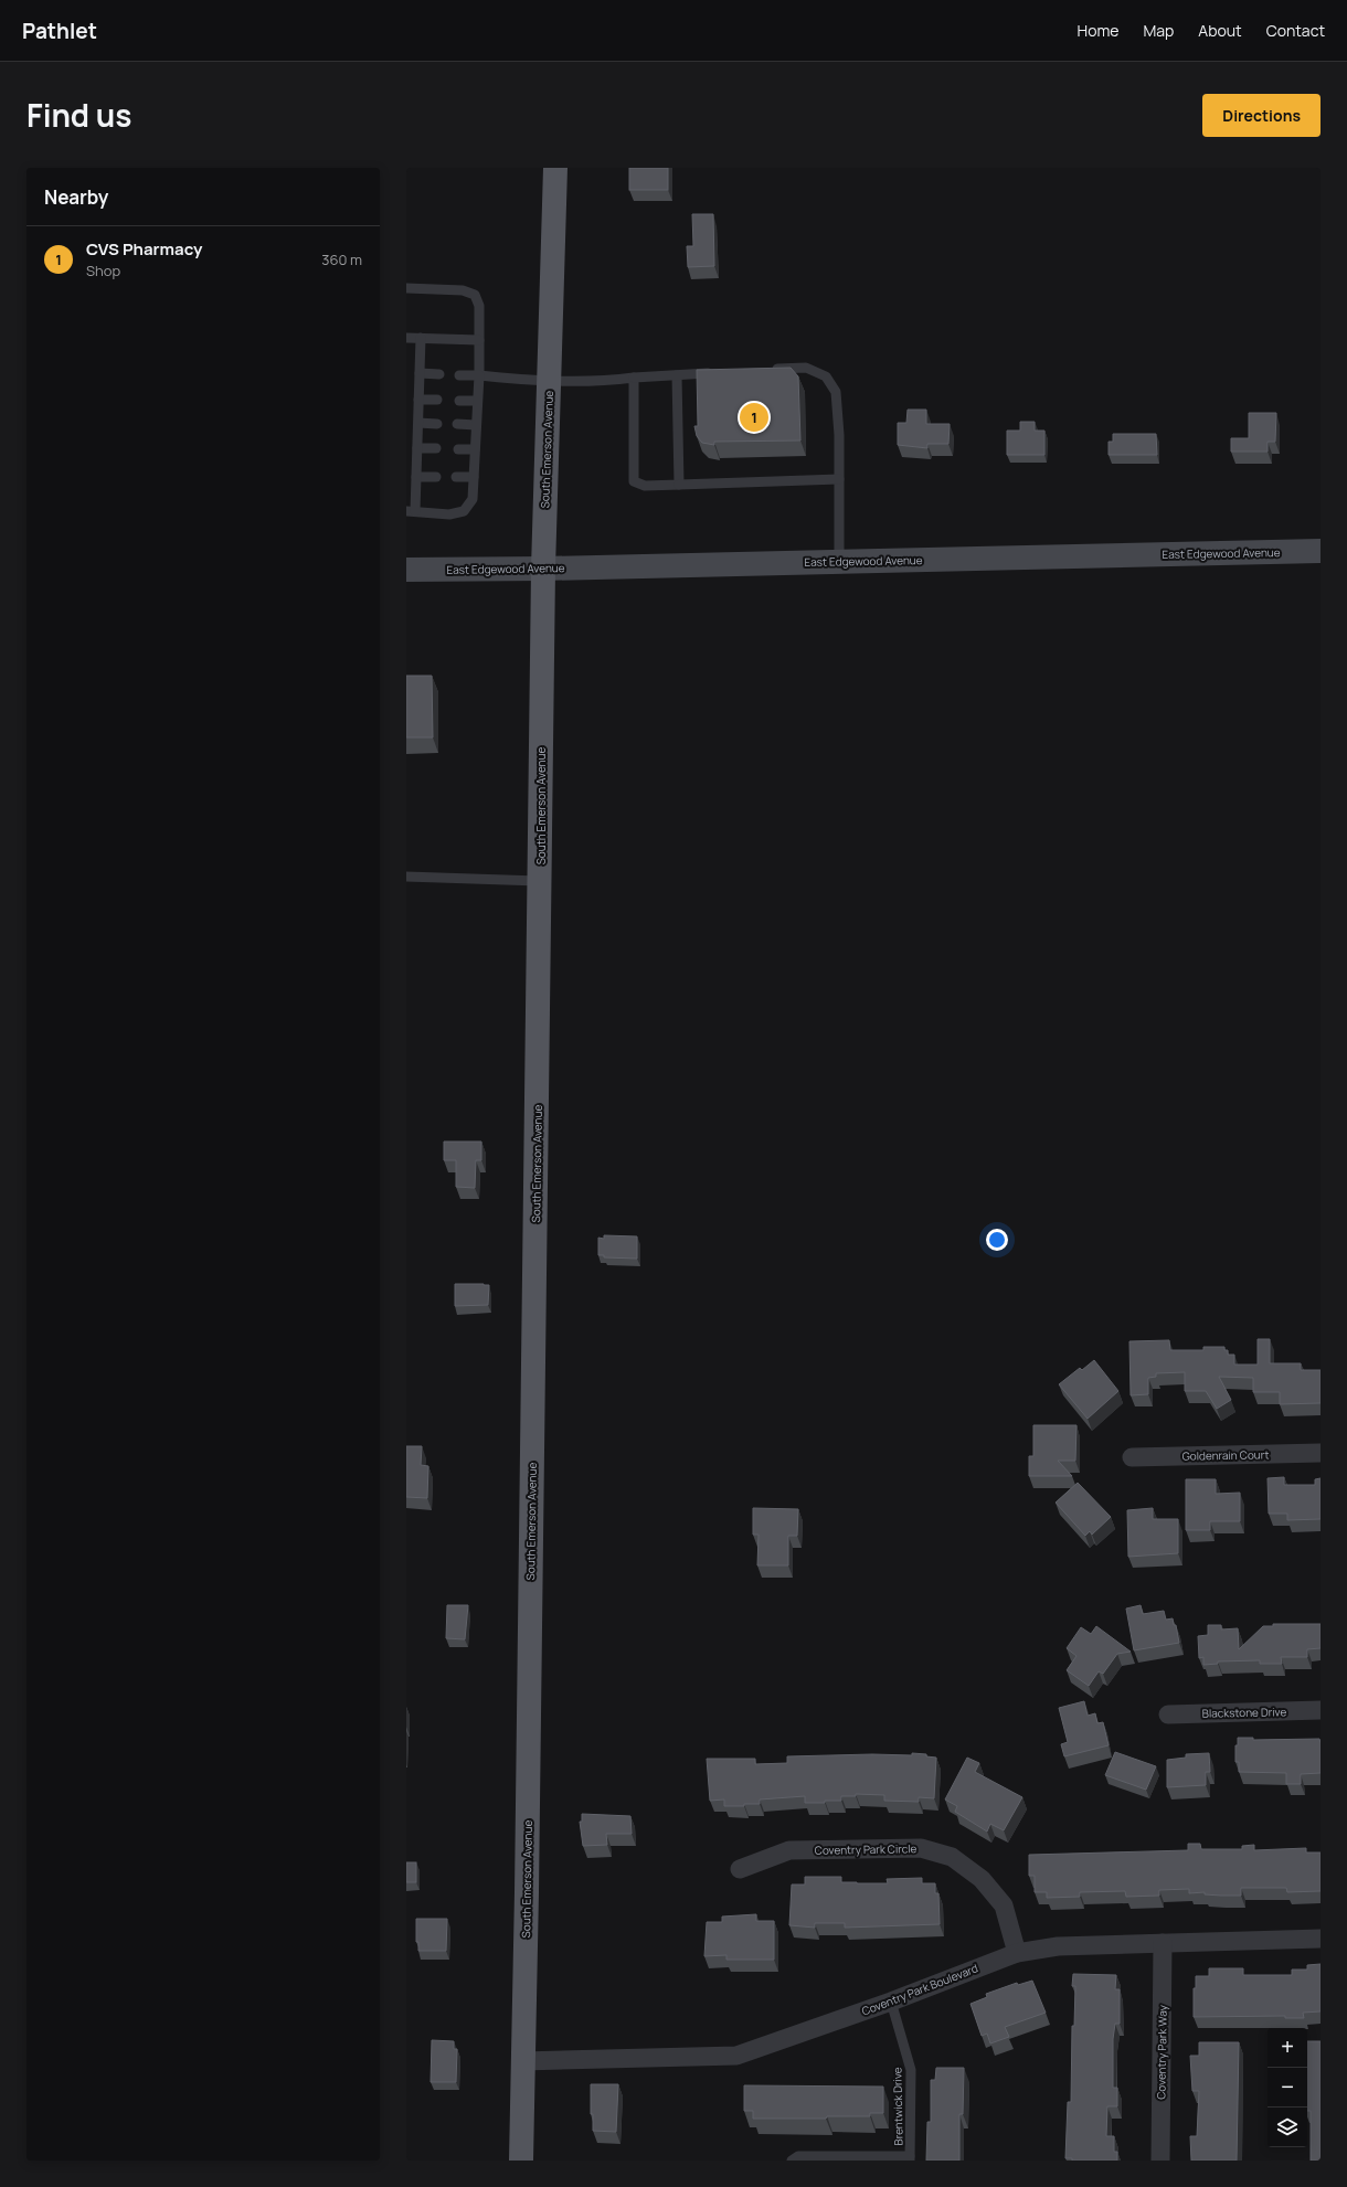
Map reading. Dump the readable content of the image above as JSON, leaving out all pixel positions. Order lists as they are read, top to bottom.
{
  "streets": {
    "main road": ["South Emerson Avenue", "East Edgewood Avenue"],
    "street": [
      "Goldenrain Court",
      "Blackstone Drive",
      "Coventry Park Circle",
      "Coventry Park Boulevard",
      "Coventry Park Way"
    ],
    "lane": ["Brentwick Drive"]
  },
  "crossings": [
    ["South Emerson Avenue", "East Edgewood Avenue"],
    ["South Emerson Avenue", "Coventry Park Boulevard"],
    ["Coventry Park Circle", "Coventry Park Boulevard"],
    ["Coventry Park Boulevard", "Coventry Park Way"],
    ["Coventry Park Boulevard", "Brentwick Drive"]
  ],
  "page": {
    "header": "Pathlet",
    "nav": [
      "Home",
      "Map",
      "About",
      "Contact"
    ],
    "title": "Find us",
    "buttons": "Directions",
    "heading": "Nearby",
    "list": [
      {
        "mark": "1",
        "name": "CVS Pharmacy",
        "note": "Shop",
        "value": "360 m"
      }
    ],
    "pins": "1",
    "map_buttons": ["+", "−"]
  }
}
